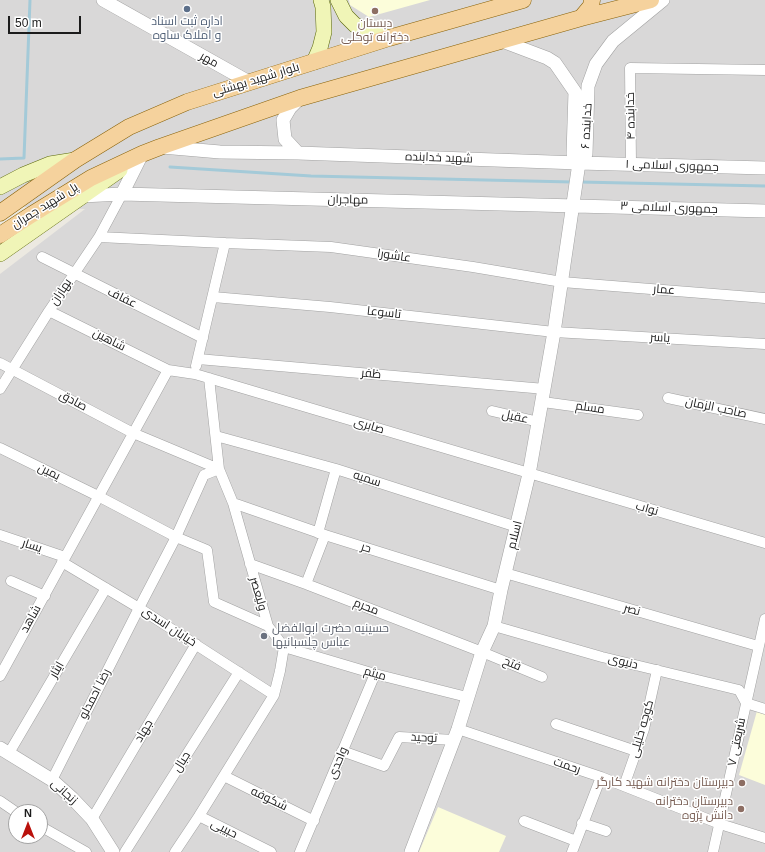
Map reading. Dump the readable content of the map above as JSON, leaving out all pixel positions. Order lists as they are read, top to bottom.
{
  "streets": {
    "main road": ["بلوار شهید بهشتی", "پل شهید چمران"],
    "street": [
      "مهر",
      "خدابنده ۴",
      "خدابنده ۶",
      "شهید خدابنده",
      "جمهوری اسلامی ۱",
      "مهاجران",
      "جمهوری اسلامی ۳",
      "عاشورا",
      "عمار",
      "بهاران",
      "عفاف",
      "تاسوعا",
      "یاسر",
      "شاهین",
      "ظفر",
      "صادق",
      "مسلم",
      "صاحب الزمان",
      "عقیل",
      "صابری",
      "یمین",
      "سمیه",
      "نواب",
      "اسلام",
      "یسار",
      "حر",
      "ولیعصر",
      "محرم",
      "نصر",
      "شاهد",
      "خیابان اسدی",
      "دنیوی",
      "فتح",
      "ایثار",
      "میثم",
      "رضا احمدلو",
      "کوچه خلیلی",
      "جهاد",
      "توحید",
      "شریعتی ۷",
      "جبال",
      "واحدی",
      "رحمت",
      "زنجانی",
      "شکوفه",
      "حبیبی"
    ]
  },
  "crossings": [
    ["مهر", "بلوار شهید بهشتی"],
    ["بلوار شهید بهشتی", "پل شهید چمران"],
    ["خدابنده ۴", "جمهوری اسلامی ۱"],
    ["خدابنده ۶", "شهید خدابنده"],
    ["خدابنده ۶", "جمهوری اسلامی ۱"],
    ["خدابنده ۶", "اسلام"],
    ["شهید خدابنده", "جمهوری اسلامی ۱"],
    ["شهید خدابنده", "اسلام"],
    ["جمهوری اسلامی ۱", "اسلام"],
    ["مهاجران", "جمهوری اسلامی ۳"],
    ["مهاجران", "بهاران"],
    ["مهاجران", "اسلام"],
    ["جمهوری اسلامی ۳", "اسلام"],
    ["عاشورا", "عمار"],
    ["عاشورا", "بهاران"],
    ["عاشورا", "اسلام"],
    ["عمار", "اسلام"],
    ["بهاران", "عفاف"],
    ["بهاران", "شاهین"],
    ["بهاران", "صادق"],
    ["تاسوعا", "یاسر"],
    ["تاسوعا", "اسلام"],
    ["یاسر", "اسلام"],
    ["شاهین", "صابری"],
    ["شاهین", "شاهد"],
    ["ظفر", "مسلم"],
    ["ظفر", "اسلام"],
    ["صادق", "ولیعصر"],
    ["صادق", "شاهد"],
    ["صادق", "رضا احمدلو"],
    ["مسلم", "اسلام"],
    ["عقیل", "اسلام"],
    ["صابری", "نواب"],
    ["صابری", "اسلام"],
    ["صابری", "ولیعصر"],
    ["یمین", "ولیعصر"],
    ["یمین", "شاهد"],
    ["یمین", "رضا احمدلو"],
    ["سمیه", "اسلام"],
    ["سمیه", "ولیعصر"],
    ["نواب", "اسلام"],
    ["اسلام", "حر"],
    ["اسلام", "محرم"],
    ["اسلام", "نصر"],
    ["اسلام", "دنیوی"],
    ["اسلام", "فتح"],
    ["اسلام", "میثم"],
    ["اسلام", "توحید"],
    ["اسلام", "رحمت"],
    ["یسار", "شاهد"],
    ["یسار", "خیابان اسدی"],
    ["حر", "ولیعصر"],
    ["ولیعصر", "محرم"],
    ["ولیعصر", "میثم"],
    ["ولیعصر", "رضا احمدلو"],
    ["محرم", "فتح"],
    ["نصر", "شریعتی ۷"],
    ["شاهد", "خیابان اسدی"],
    ["خیابان اسدی", "ایثار"],
    ["خیابان اسدی", "رضا احمدلو"],
    ["خیابان اسدی", "جهاد"],
    ["خیابان اسدی", "جبال"],
    ["دنیوی", "کوچه خلیلی"],
    ["دنیوی", "شریعتی ۷"],
    ["ایثار", "زنجانی"],
    ["میثم", "واحدی"],
    ["رضا احمدلو", "زنجانی"],
    ["کوچه خلیلی", "رحمت"],
    ["جهاد", "زنجانی"],
    ["توحید", "واحدی"],
    ["توحید", "رحمت"],
    ["شریعتی ۷", "رحمت"],
    ["واحدی", "شکوفه"]
  ],
  "places": [
    "اداره ثبت اسناد و املاک ساوه",
    "دبستان دخترانه توکلی",
    "حسینیه حضرت ابوالفضل عباس چلسبانیها",
    "دبیرستان دخترانه شهید کارگر",
    "دبیرستان دخترانه دانش پژوه"
  ],
  "scale_bar": "50 m",
  "north": "top"
}
